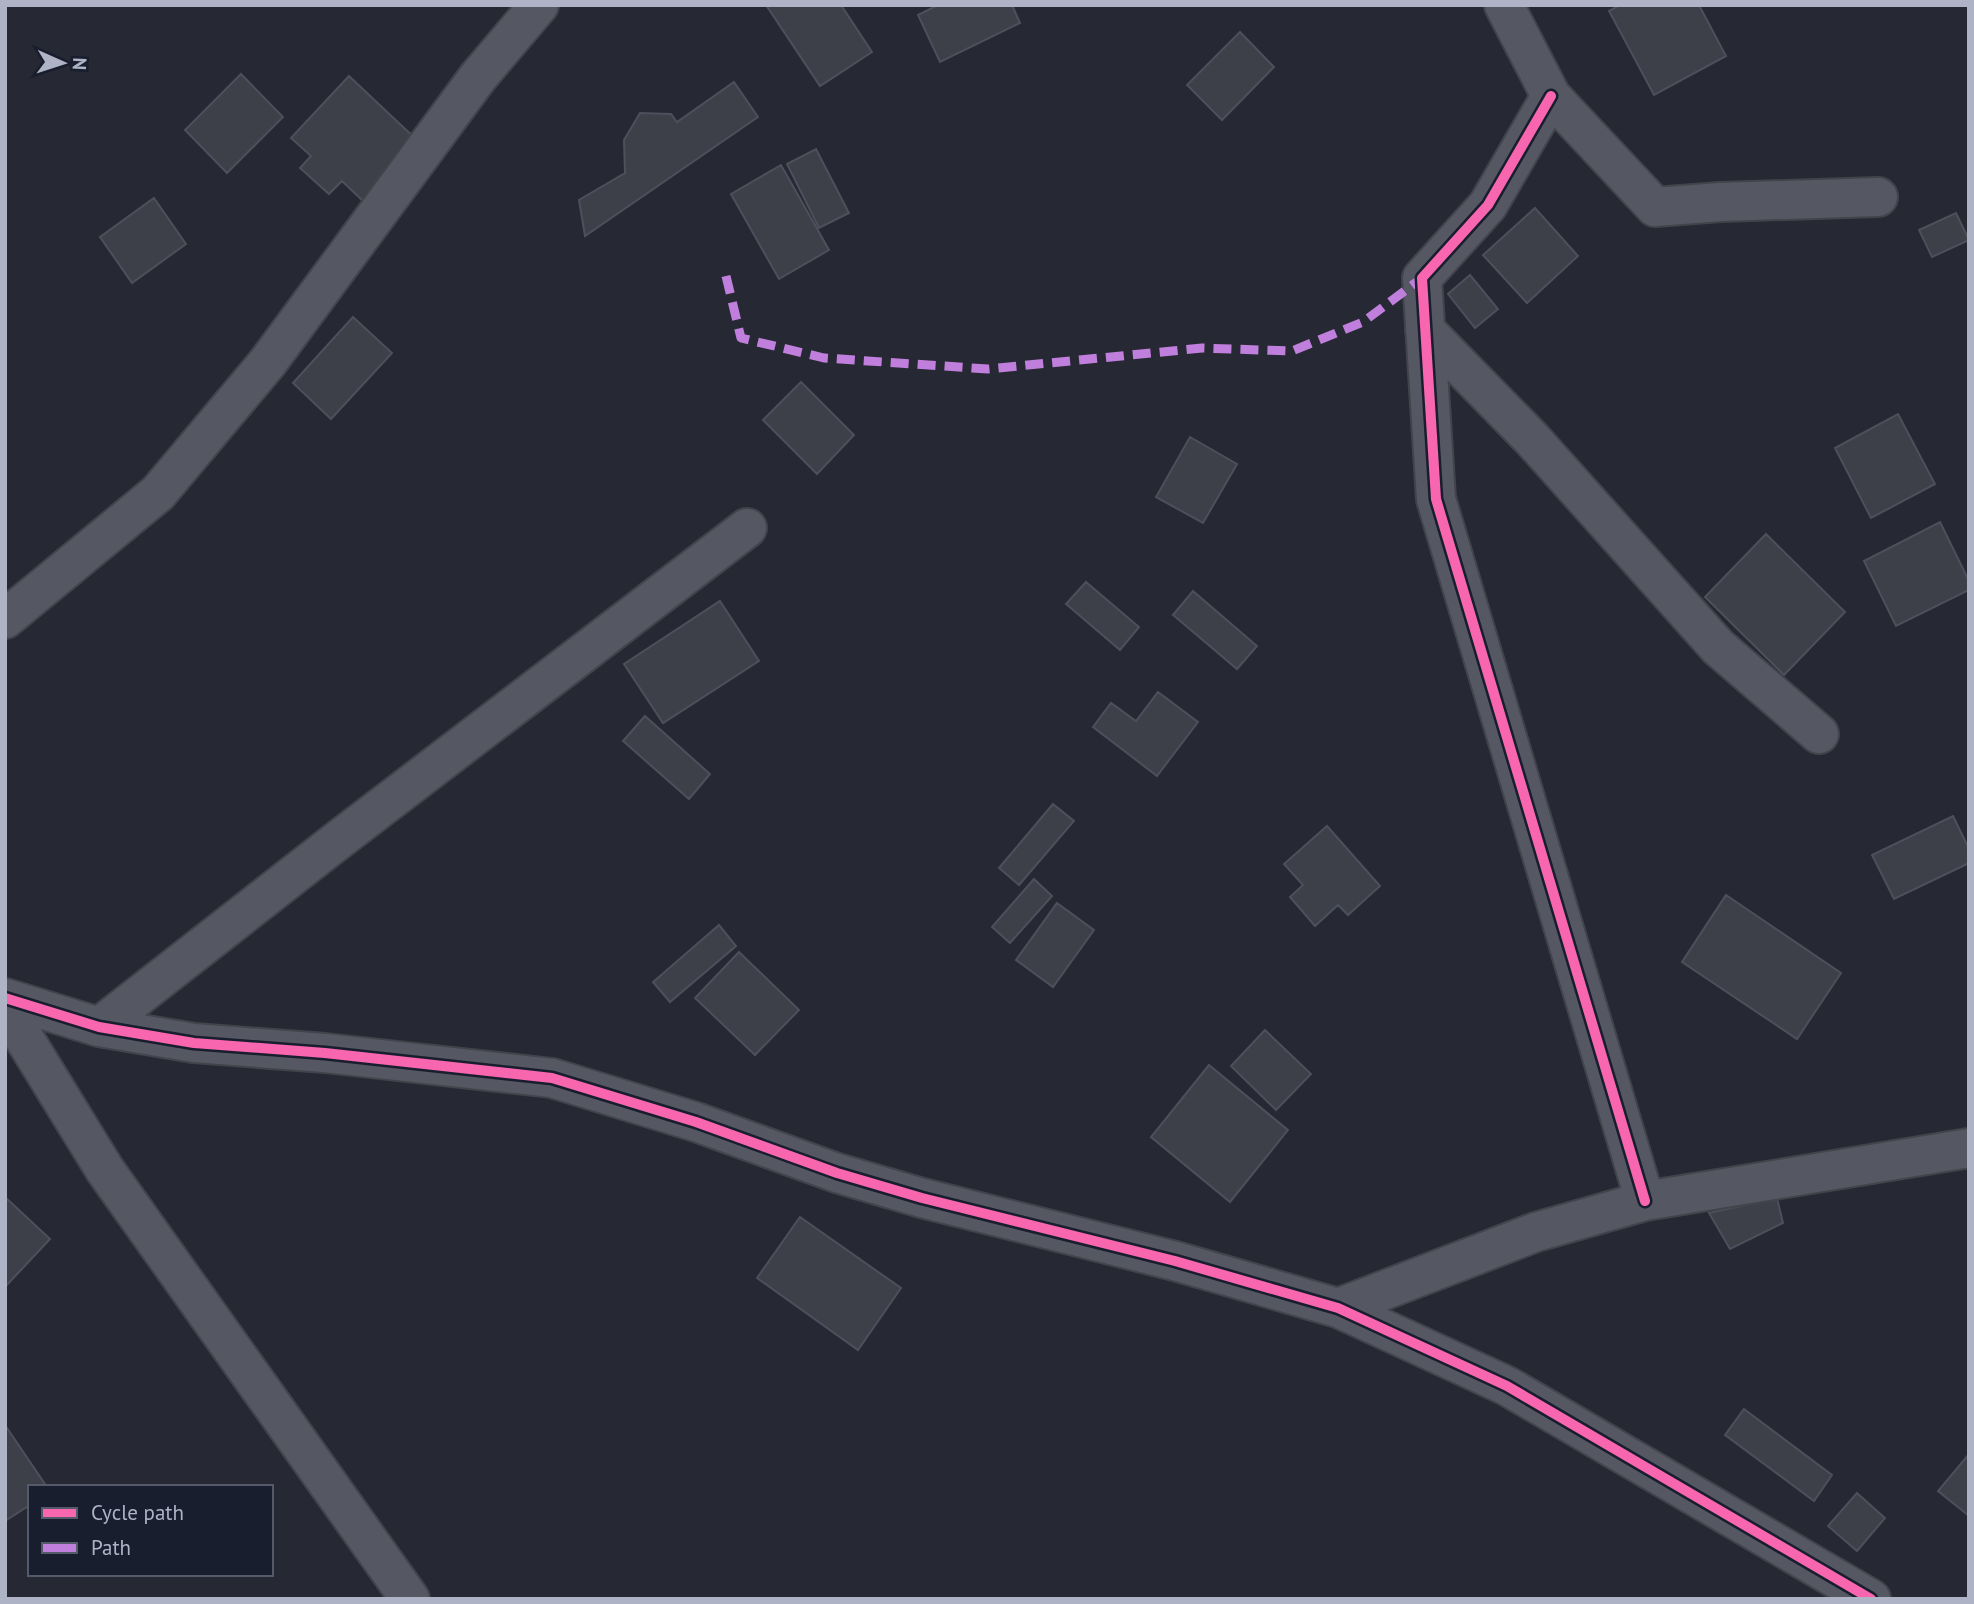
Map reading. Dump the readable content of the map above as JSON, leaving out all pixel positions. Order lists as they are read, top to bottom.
{
  "legend": ["Cycle path", "Path"],
  "north": "right"
}
